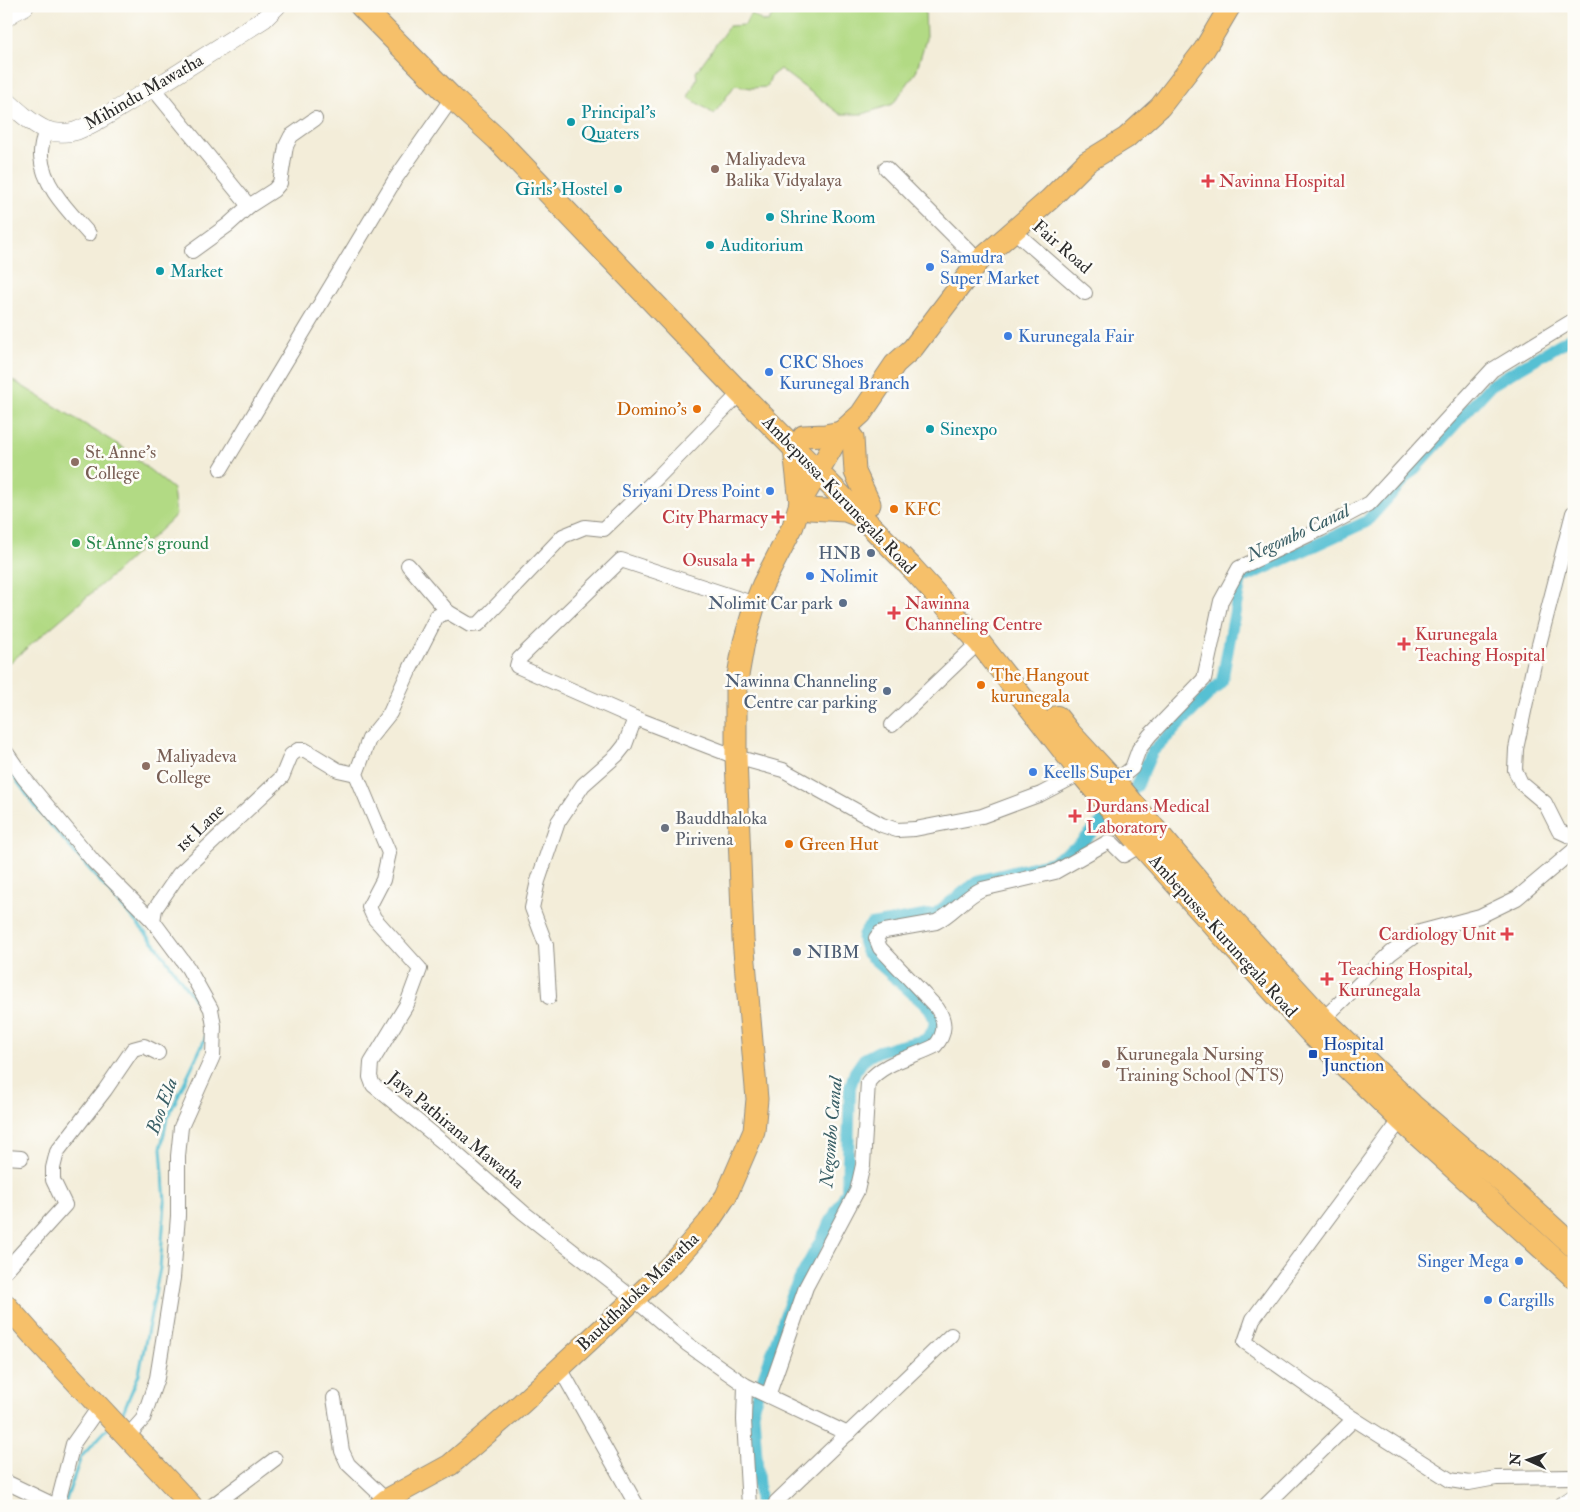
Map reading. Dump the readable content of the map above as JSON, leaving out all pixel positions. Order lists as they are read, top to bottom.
{
  "streets": {
    "highway": ["Ambepussa-Kurunegala Road"],
    "main road": ["Bauddhaloka Mawatha"],
    "street": [
      "Mihindu Mawatha",
      "Fair Road",
      "1st Lane",
      "Jaya Pathirana Mawatha"
    ]
  },
  "crossings": [
    ["Fair Road", "Bauddhaloka Mawatha"],
    ["Ambepussa-Kurunegala Road", "Bauddhaloka Mawatha"],
    ["1st Lane", "Jaya Pathirana Mawatha"],
    ["Jaya Pathirana Mawatha", "Bauddhaloka Mawatha"]
  ],
  "water": ["Negombo Canal", "Boo Ela"],
  "places": {
    "other": [
      "Principal's Quaters",
      "Maliyadeva Balika Vidyalaya",
      "Girls' Hostel",
      "Shrine Room",
      "Auditorium",
      "Samudra Super Market",
      "Market",
      "Kurunegala Fair",
      "CRC Shoes Kurunegal Branch",
      "Domino's",
      "Sinexpo",
      "St. Anne's College",
      "Sriyani Dress Point",
      "KFC",
      "St Anne's ground",
      "HNB",
      "Nolimit",
      "Nolimit Car park",
      "The Hangout kurunegala",
      "Nawinna Channeling Centre car parking",
      "Maliyadeva College",
      "Keells Super",
      "Bauddhaloka Pirivena",
      "Green Hut",
      "NIBM",
      "Kurunegala Nursing Training School (NTS)",
      "Singer Mega",
      "Cargills"
    ],
    "health": [
      "Navinna Hospital",
      "City Pharmacy",
      "Osusala",
      "Nawinna Channeling Centre",
      "Kurunegala Teaching Hospital",
      "Durdans Medical Laboratory",
      "Cardiology Unit",
      "Teaching Hospital, Kurunegala"
    ],
    "transit": ["Hospital Junction"]
  },
  "north": "left"
}
